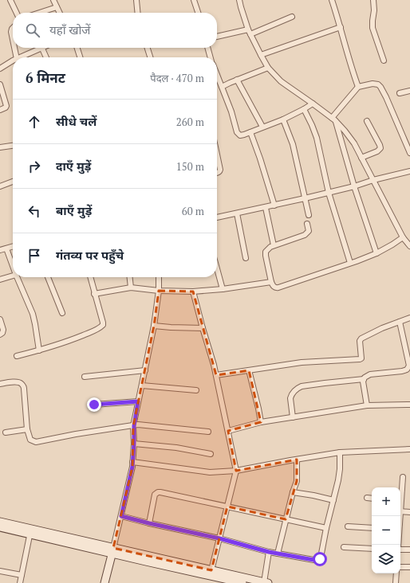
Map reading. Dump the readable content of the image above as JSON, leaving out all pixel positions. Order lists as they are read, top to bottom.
{
  "page": {
    "search": "यहाँ खोजें",
    "heading": ["6 मिनट", "पैदल · 470 m"],
    "list": [
      ["सीधे चलें", "260 m"],
      ["दाएँ मुड़ें", "150 m"],
      ["बाएँ मुड़ें", "60 m"],
      "गंतव्य पर पहुँचे"
    ],
    "map_buttons": ["+", "−"]
  }
}
